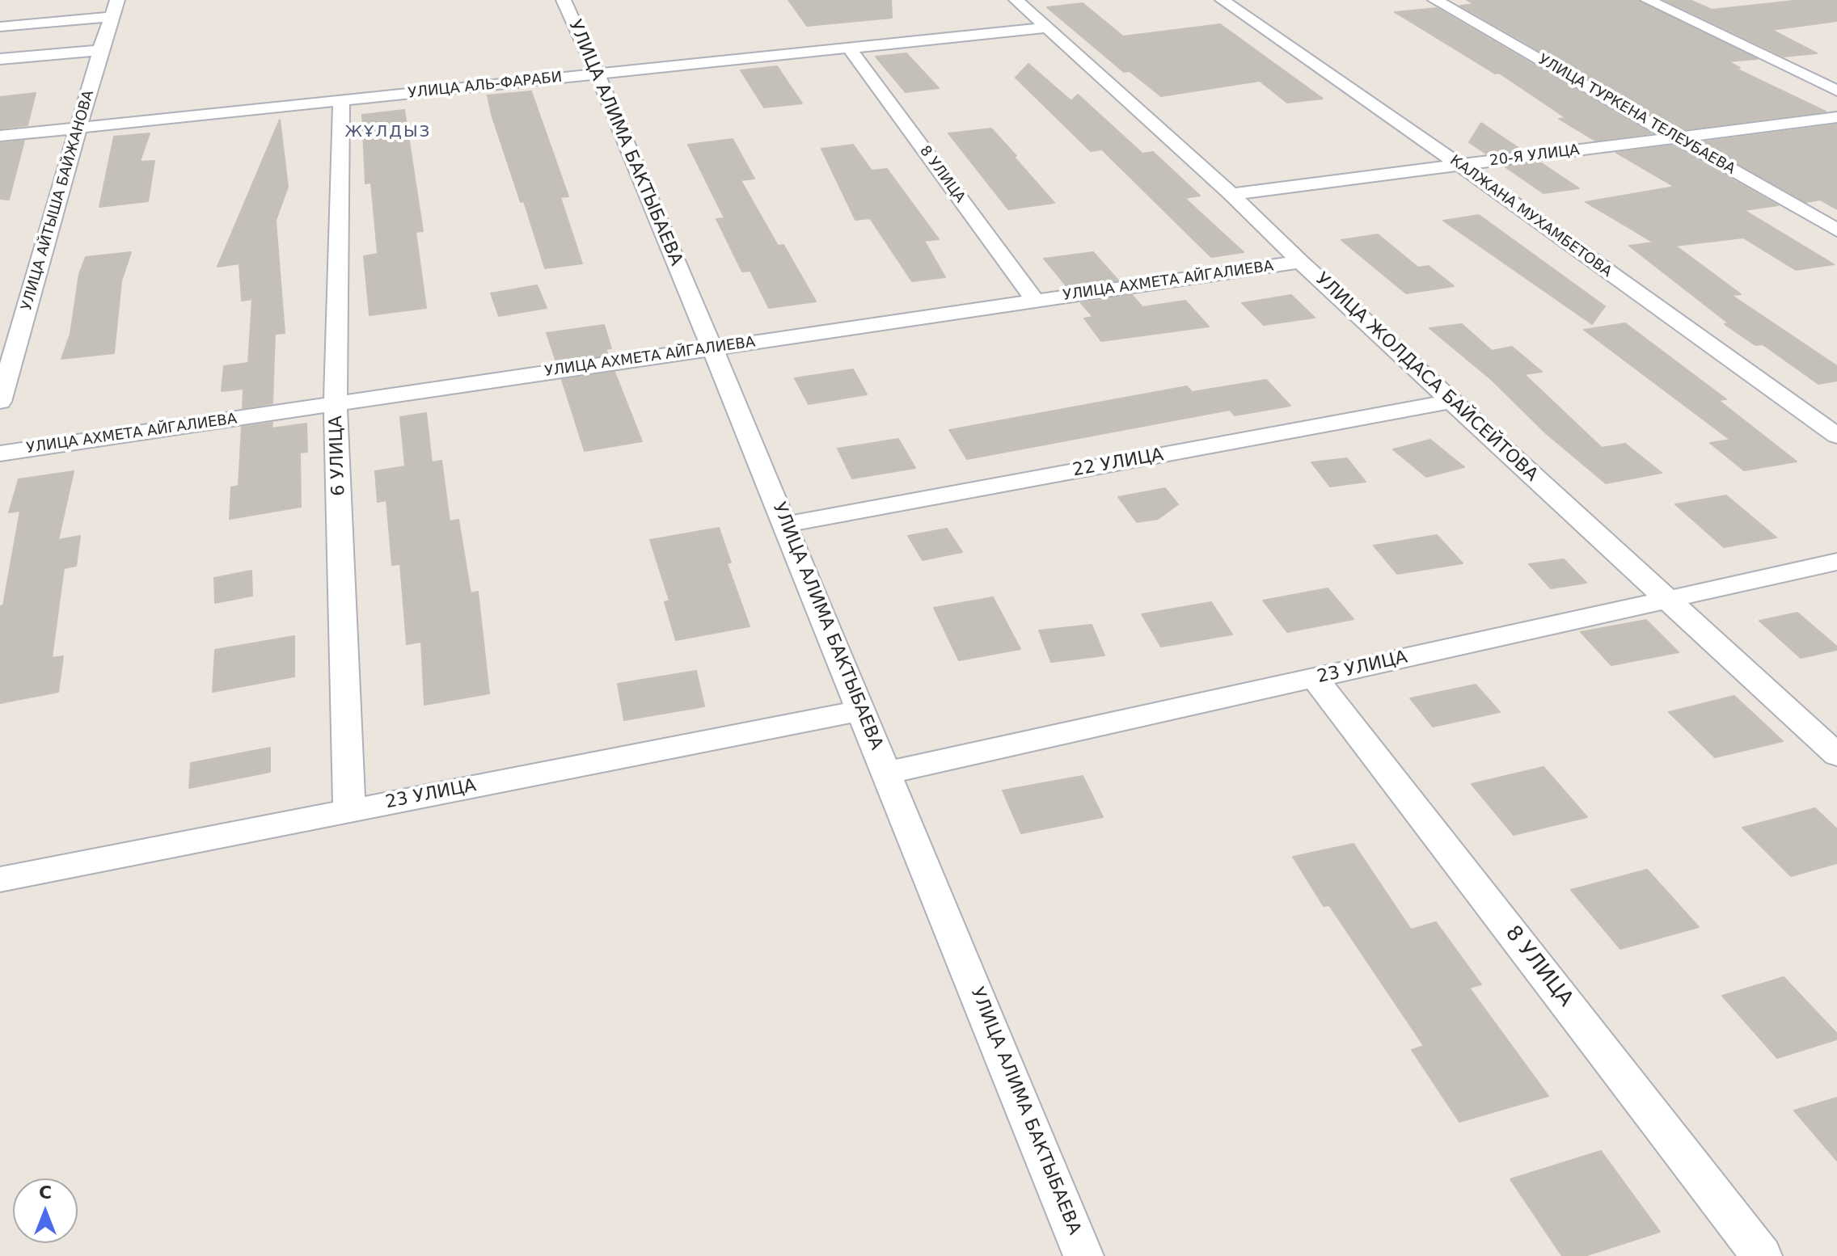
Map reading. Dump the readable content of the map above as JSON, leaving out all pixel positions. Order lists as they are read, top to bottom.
{
  "streets": {
    "street": [
      "УЛИЦА АЛЬ-ФАРАБИ",
      "УЛИЦА ТУРКЕНА ТЕЛЕУБАЕВА",
      "УЛИЦА АЛИМА БАКТЫБАЕВА",
      "20-Я УЛИЦА",
      "8 УЛИЦА",
      "УЛИЦА АЙТЫША БАЙЖАНОВА",
      "КАЛЖАНА МУХАМБЕТОВА",
      "УЛИЦА АХМЕТА АЙГАЛИЕВА",
      "УЛИЦА ЖОЛДАСА БАЙСЕЙТОВА",
      "6 УЛИЦА",
      "22 УЛИЦА",
      "23 УЛИЦА"
    ]
  },
  "crossings": [
    ["УЛИЦА АЛЬ-ФАРАБИ", "УЛИЦА АЛИМА БАКТЫБАЕВА"],
    ["УЛИЦА АЛЬ-ФАРАБИ", "8 УЛИЦА"],
    ["УЛИЦА АЛЬ-ФАРАБИ", "УЛИЦА АЙТЫША БАЙЖАНОВА"],
    ["УЛИЦА АЛЬ-ФАРАБИ", "УЛИЦА ЖОЛДАСА БАЙСЕЙТОВА"],
    ["УЛИЦА АЛЬ-ФАРАБИ", "6 УЛИЦА"],
    ["УЛИЦА ТУРКЕНА ТЕЛЕУБАЕВА", "20-Я УЛИЦА"],
    ["УЛИЦА АЛИМА БАКТЫБАЕВА", "УЛИЦА АХМЕТА АЙГАЛИЕВА"],
    ["УЛИЦА АЛИМА БАКТЫБАЕВА", "22 УЛИЦА"],
    ["УЛИЦА АЛИМА БАКТЫБАЕВА", "23 УЛИЦА"],
    ["20-Я УЛИЦА", "КАЛЖАНА МУХАМБЕТОВА"],
    ["20-Я УЛИЦА", "УЛИЦА ЖОЛДАСА БАЙСЕЙТОВА"],
    ["8 УЛИЦА", "УЛИЦА АХМЕТА АЙГАЛИЕВА"],
    ["8 УЛИЦА", "23 УЛИЦА"],
    ["УЛИЦА АХМЕТА АЙГАЛИЕВА", "УЛИЦА ЖОЛДАСА БАЙСЕЙТОВА"],
    ["УЛИЦА АХМЕТА АЙГАЛИЕВА", "6 УЛИЦА"],
    ["УЛИЦА ЖОЛДАСА БАЙСЕЙТОВА", "22 УЛИЦА"],
    ["УЛИЦА ЖОЛДАСА БАЙСЕЙТОВА", "23 УЛИЦА"],
    ["6 УЛИЦА", "23 УЛИЦА"]
  ],
  "districts": ["ЖҰЛДЫЗ"],
  "north": "top"
}
